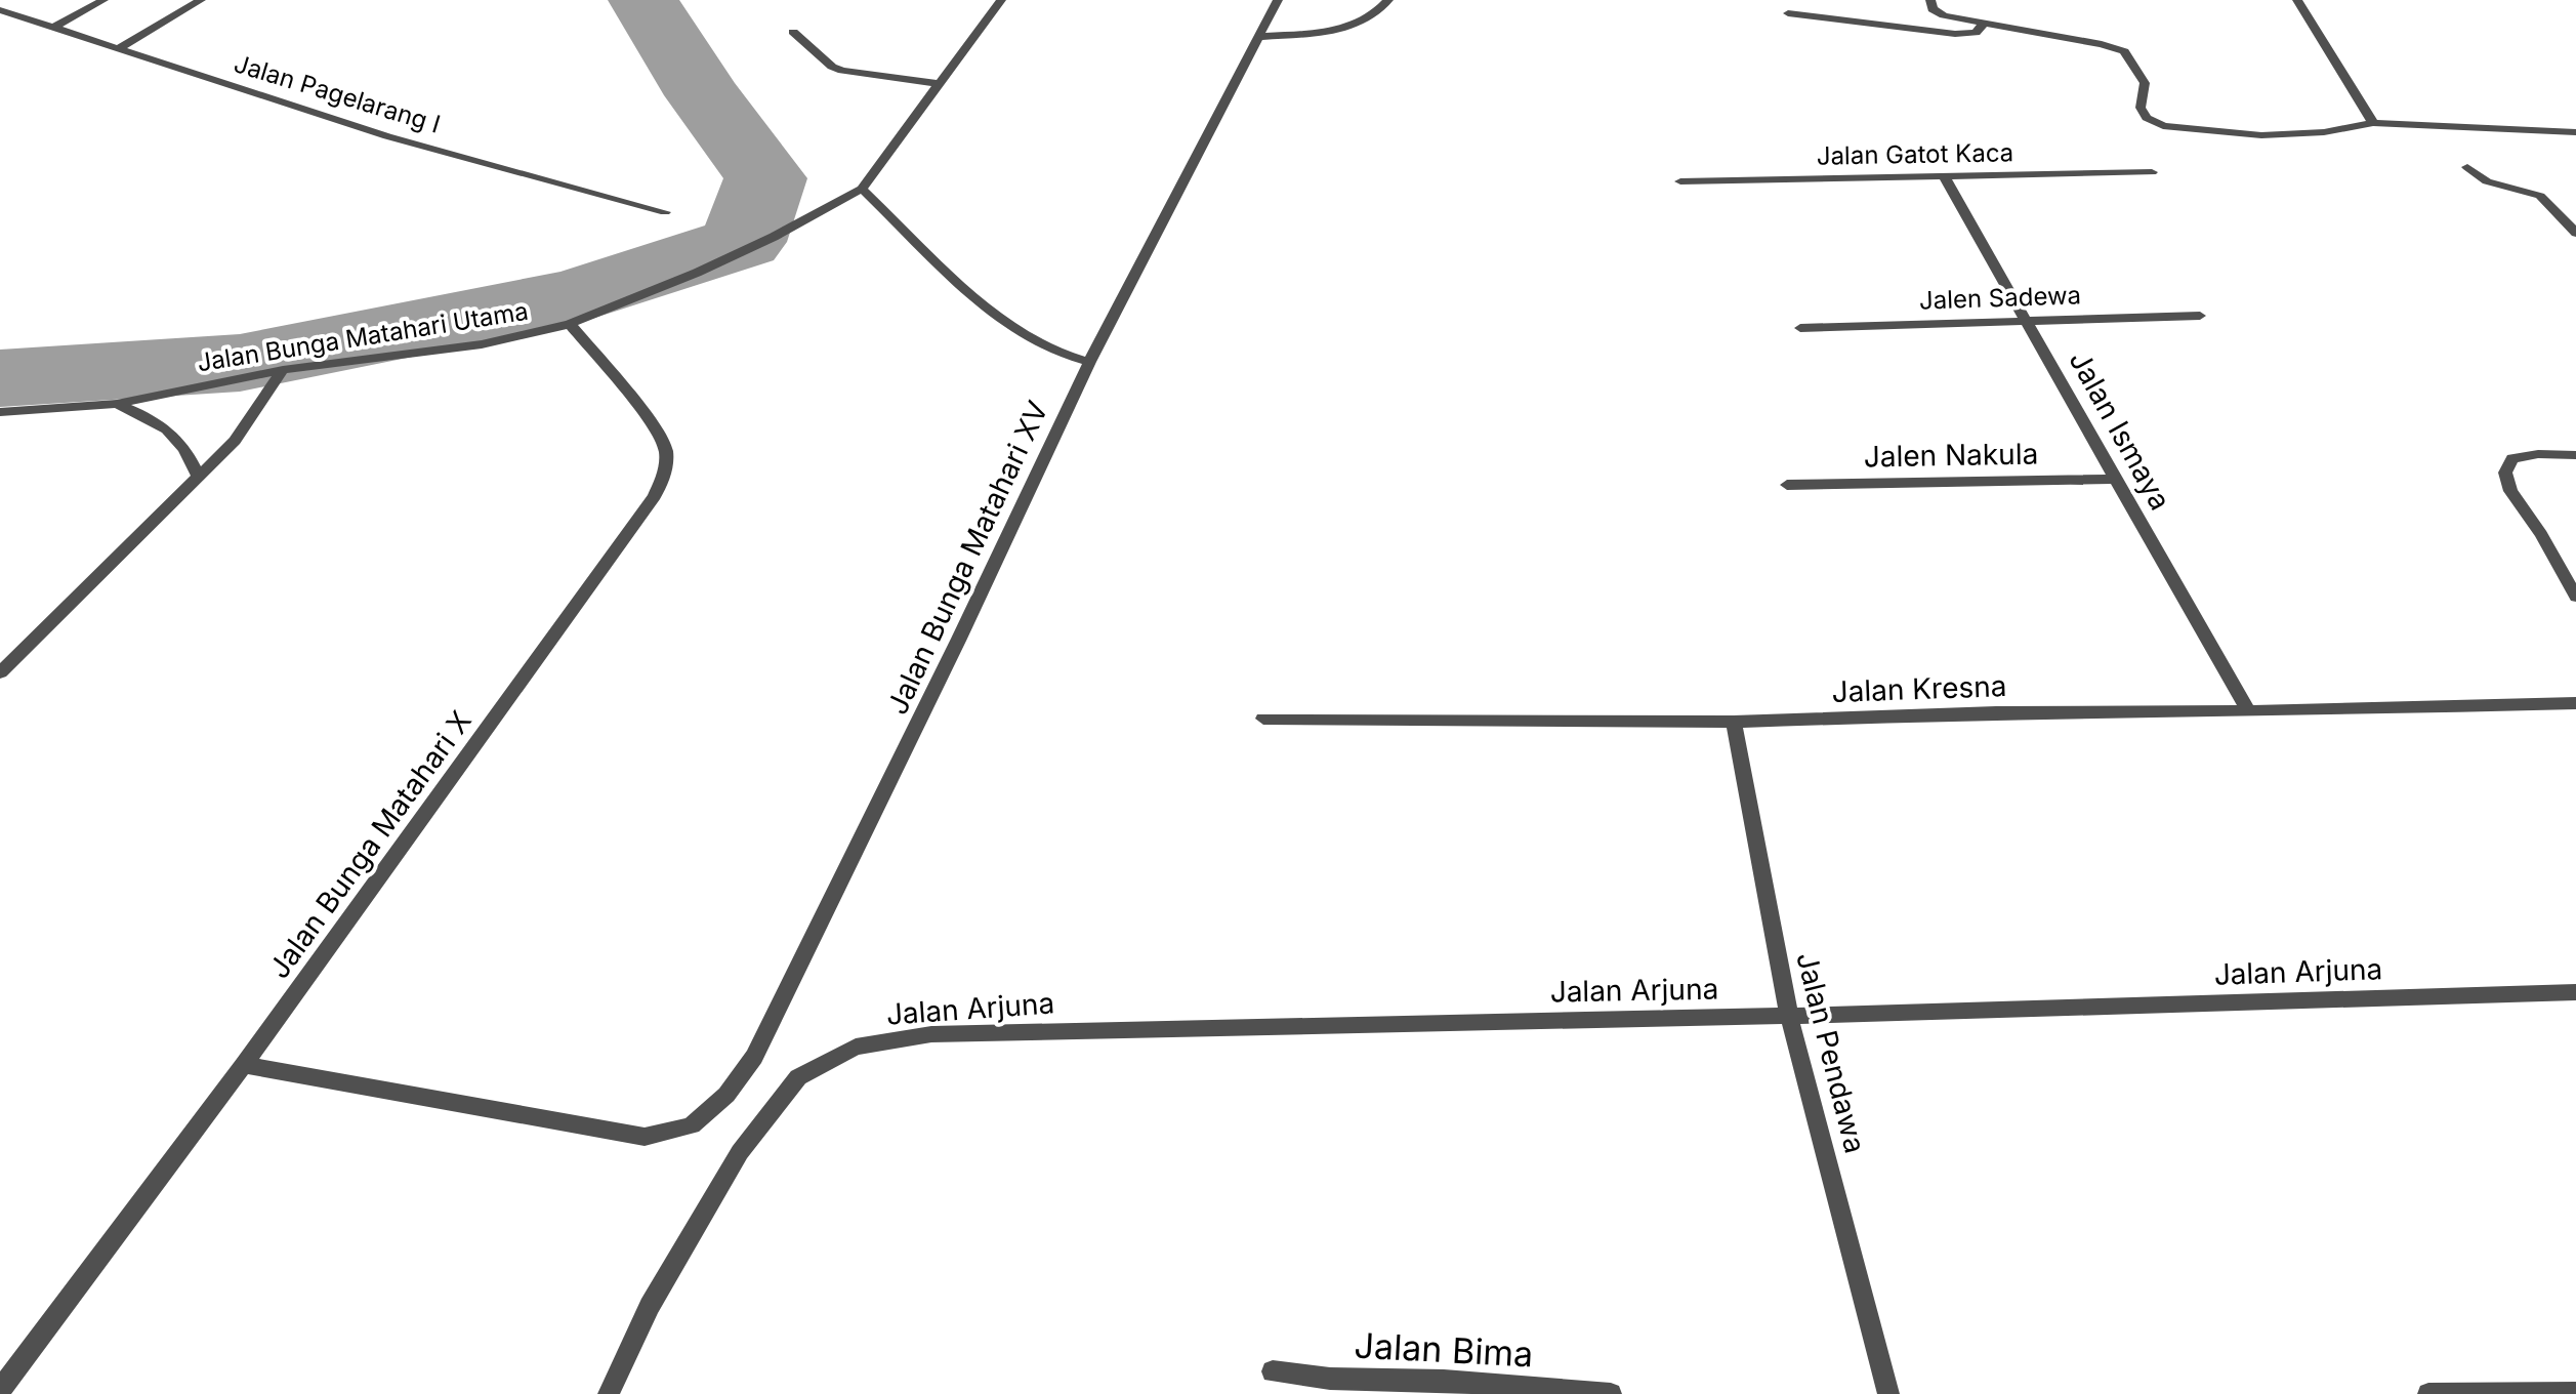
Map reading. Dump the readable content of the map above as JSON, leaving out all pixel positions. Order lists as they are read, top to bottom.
{
  "streets": {
    "street": [
      "Jalan Pagelarang I",
      "Jalan Gatot Kaca",
      "Jalen Sadewa",
      "Jalan Bunga Matahari Utama",
      "Jalan Ismaya",
      "Jalen Nakula",
      "Jalan Bunga Matahari XV",
      "Jalan Kresna",
      "Jalan Bunga Matahari X",
      "Jalan Arjuna",
      "Jalan Pendawa",
      "Jalan Bima"
    ]
  },
  "crossings": [
    ["Jalan Gatot Kaca", "Jalan Ismaya"],
    ["Jalen Sadewa", "Jalan Ismaya"],
    ["Jalan Bunga Matahari Utama", "Jalan Bunga Matahari X"],
    ["Jalan Ismaya", "Jalen Nakula"],
    ["Jalan Ismaya", "Jalan Kresna"],
    ["Jalan Bunga Matahari XV", "Jalan Bunga Matahari X"],
    ["Jalan Kresna", "Jalan Pendawa"],
    ["Jalan Arjuna", "Jalan Pendawa"]
  ]
}
